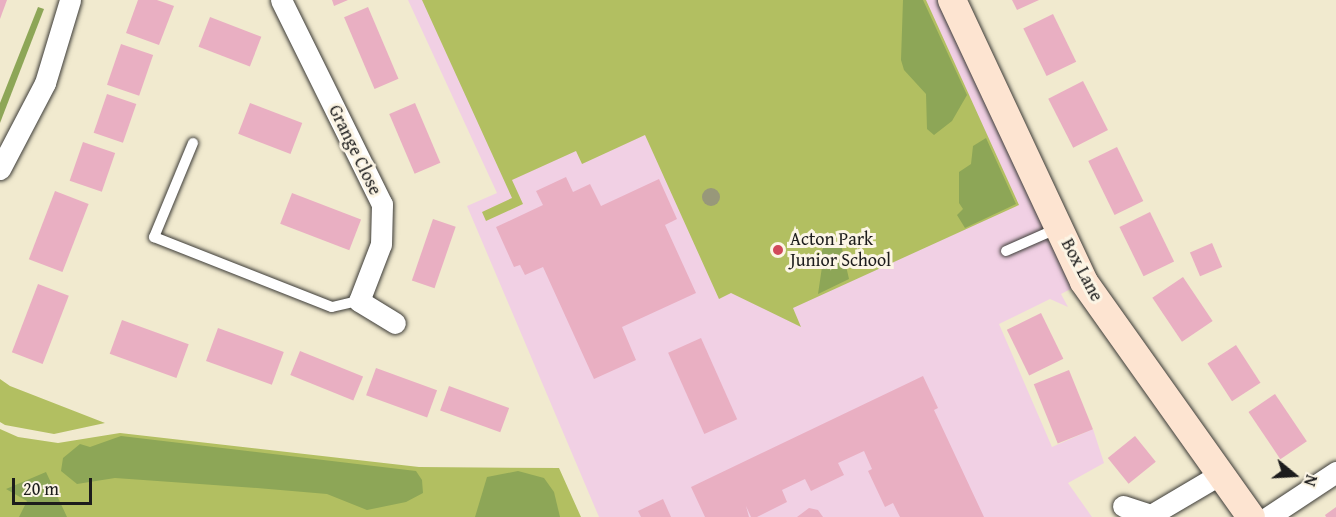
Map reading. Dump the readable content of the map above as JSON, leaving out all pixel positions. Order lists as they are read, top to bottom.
{
  "streets": {
    "street": ["Grange Close", "Box Lane"]
  },
  "places": ["Acton Park Junior School"],
  "scale_bar": "20 m",
  "north": "right"
}
